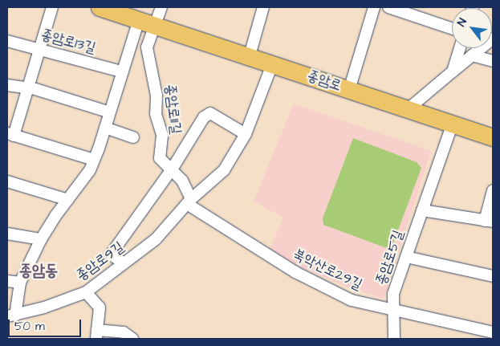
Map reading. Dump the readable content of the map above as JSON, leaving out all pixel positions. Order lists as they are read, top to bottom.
{
  "streets": {
    "main road": ["종암로"],
    "street": [
      "종암로13길",
      "종암로11길",
      "종암로5길",
      "종암로9길",
      "북악산로29길"
    ]
  },
  "crossings": [
    ["종암로", "종암로11길"],
    ["종암로", "종암로5길"],
    ["종암로", "종암로9길"],
    ["종암로5길", "북악산로29길"],
    ["종암로9길", "북악산로29길"]
  ],
  "districts": ["종암동"],
  "scale_bar": "50 m",
  "north": "top left"
}
